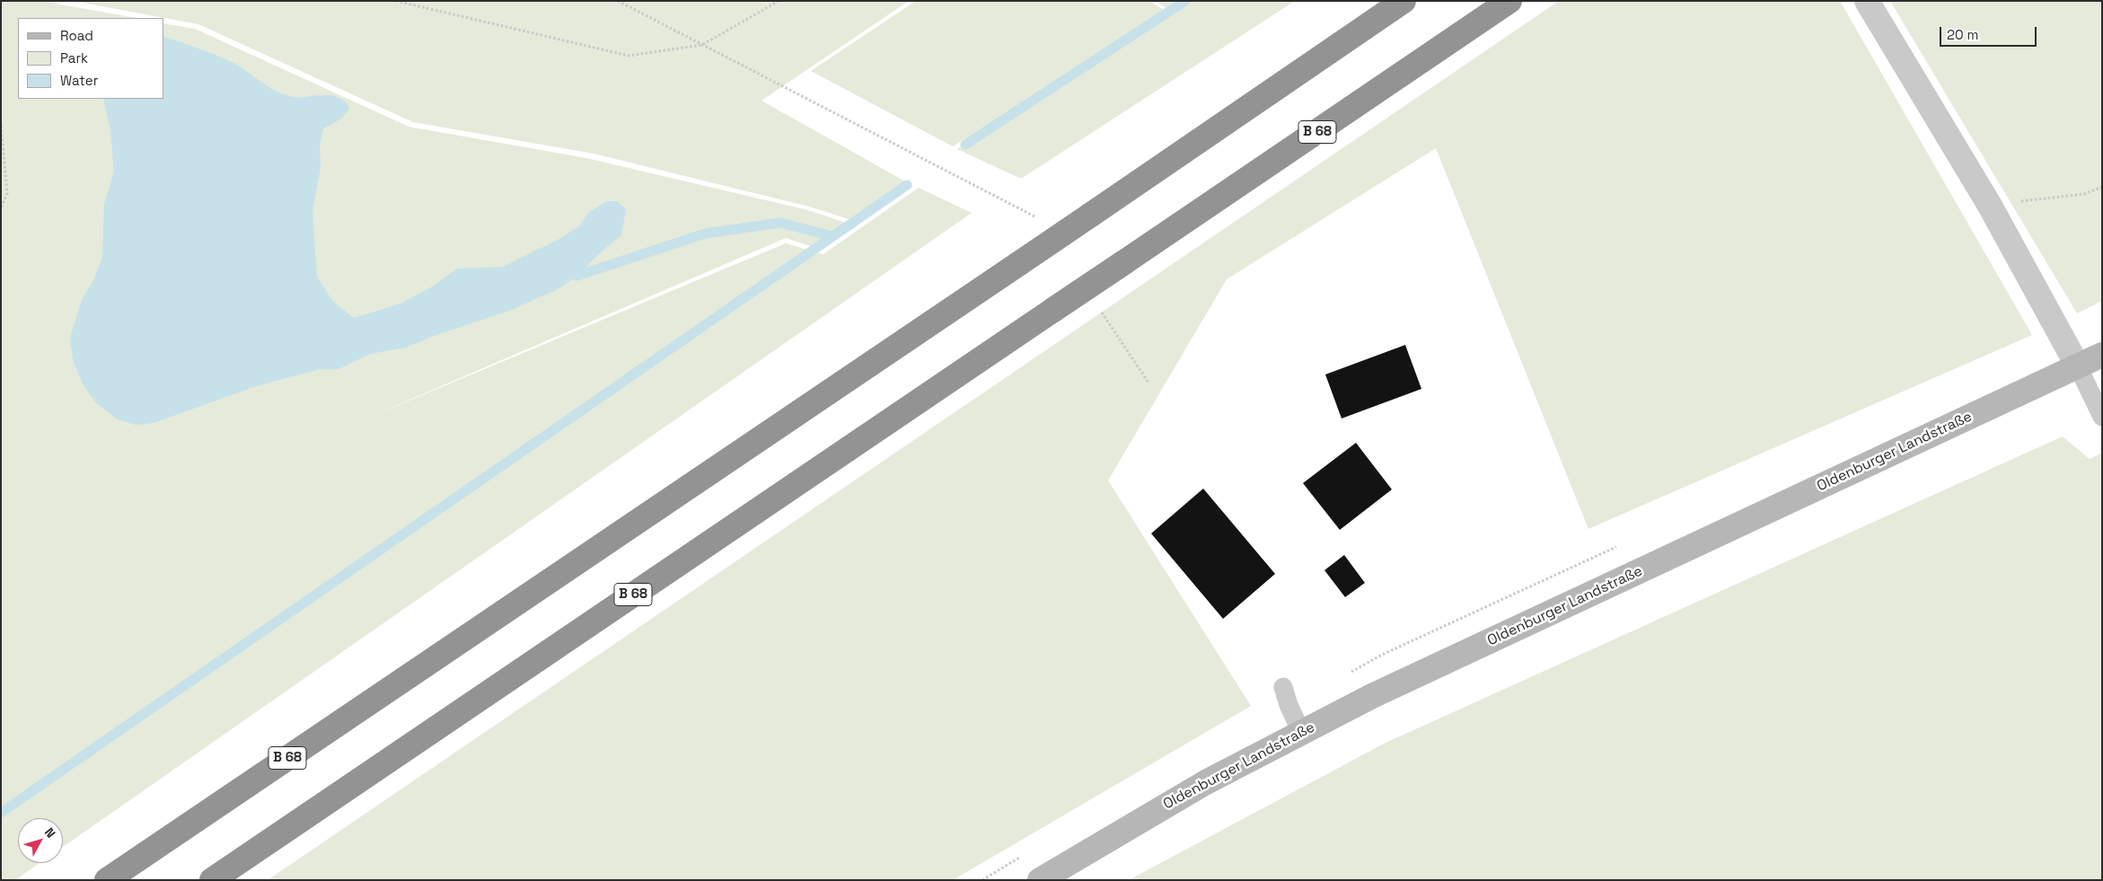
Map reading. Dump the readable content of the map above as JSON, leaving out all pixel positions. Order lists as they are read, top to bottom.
{
  "streets": {
    "highway": ["B 68"],
    "street": ["Oldenburger Landstraße"]
  },
  "legend": ["Road", "Park", "Water"],
  "scale_bar": "20 m",
  "north": "top right"
}
